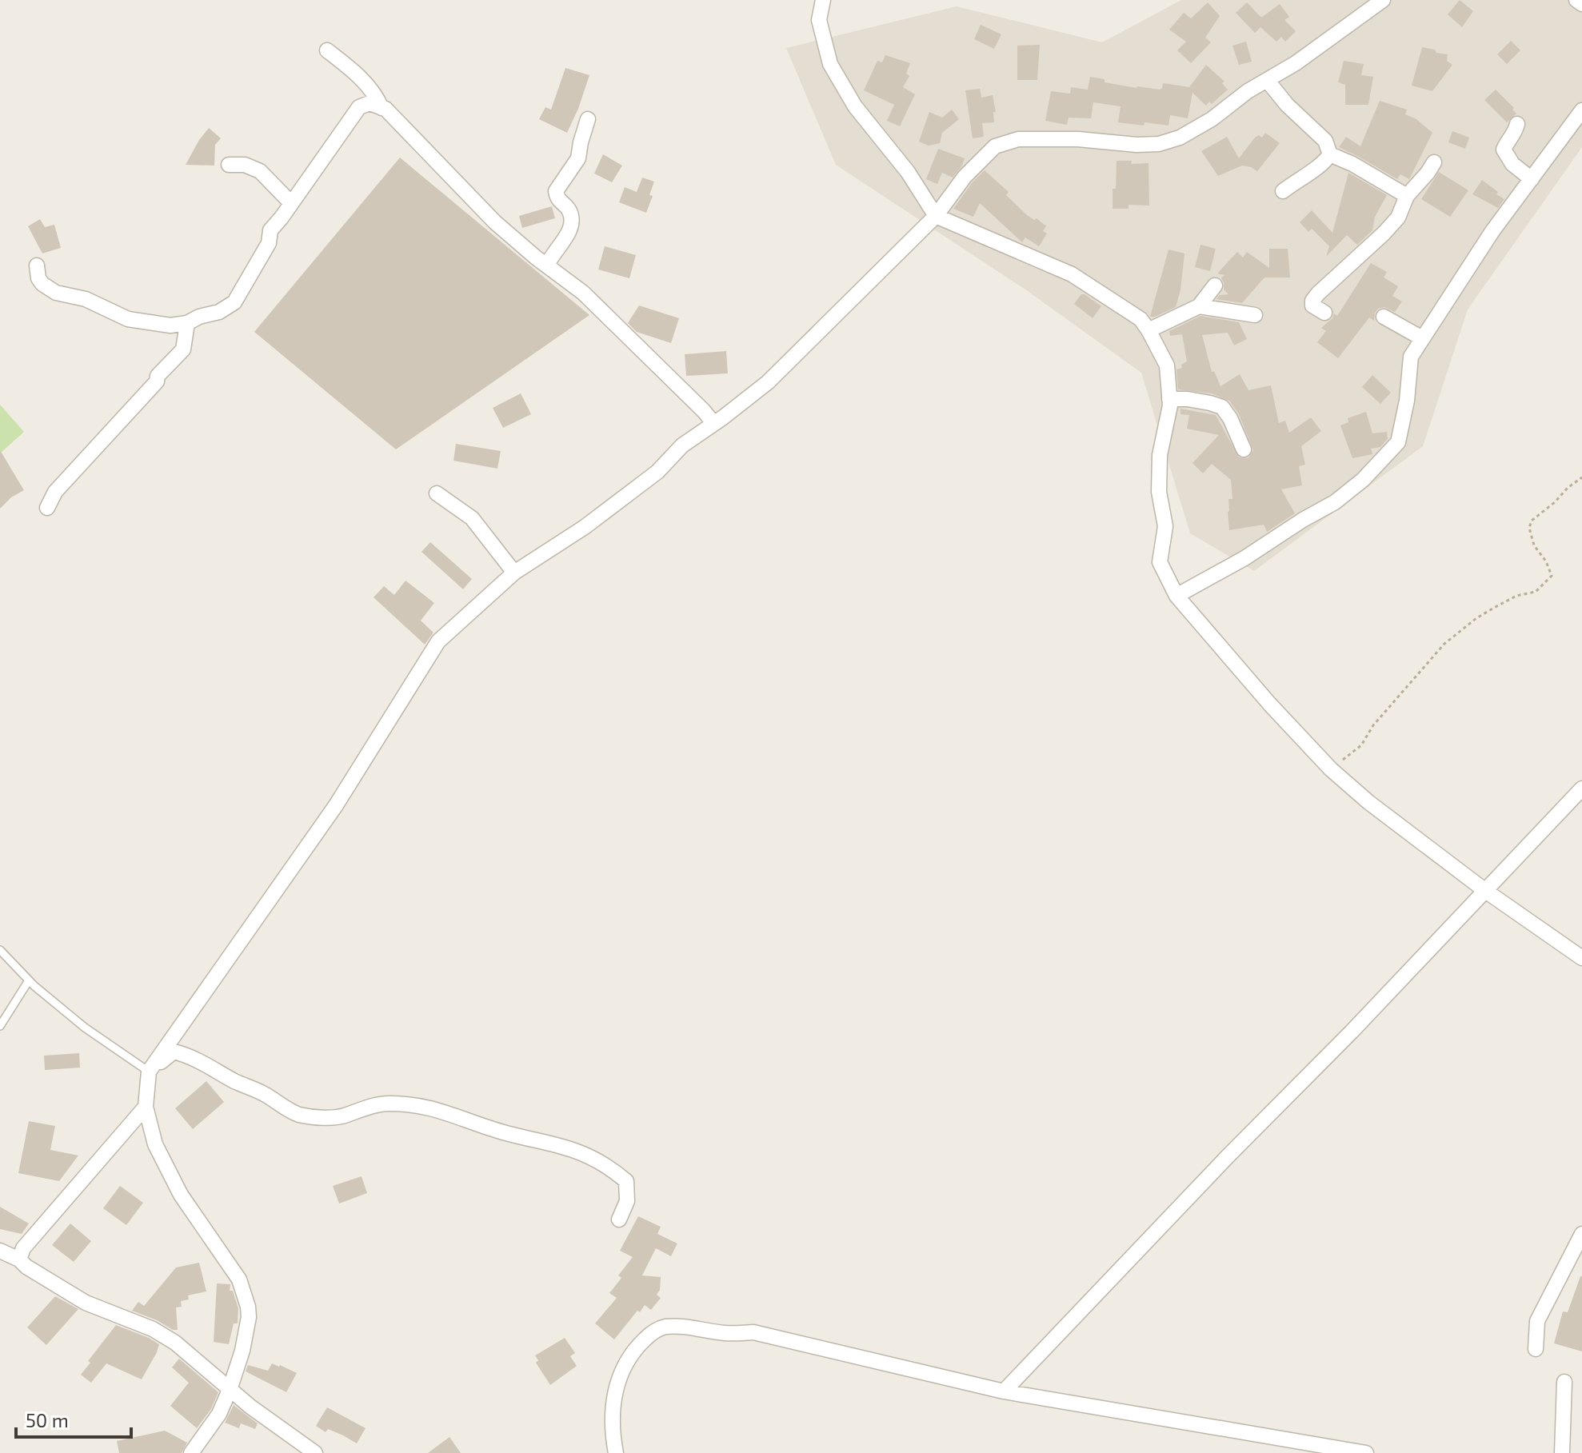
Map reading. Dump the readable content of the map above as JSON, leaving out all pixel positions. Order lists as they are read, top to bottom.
{
  "scale_bar": "50 m"
}
